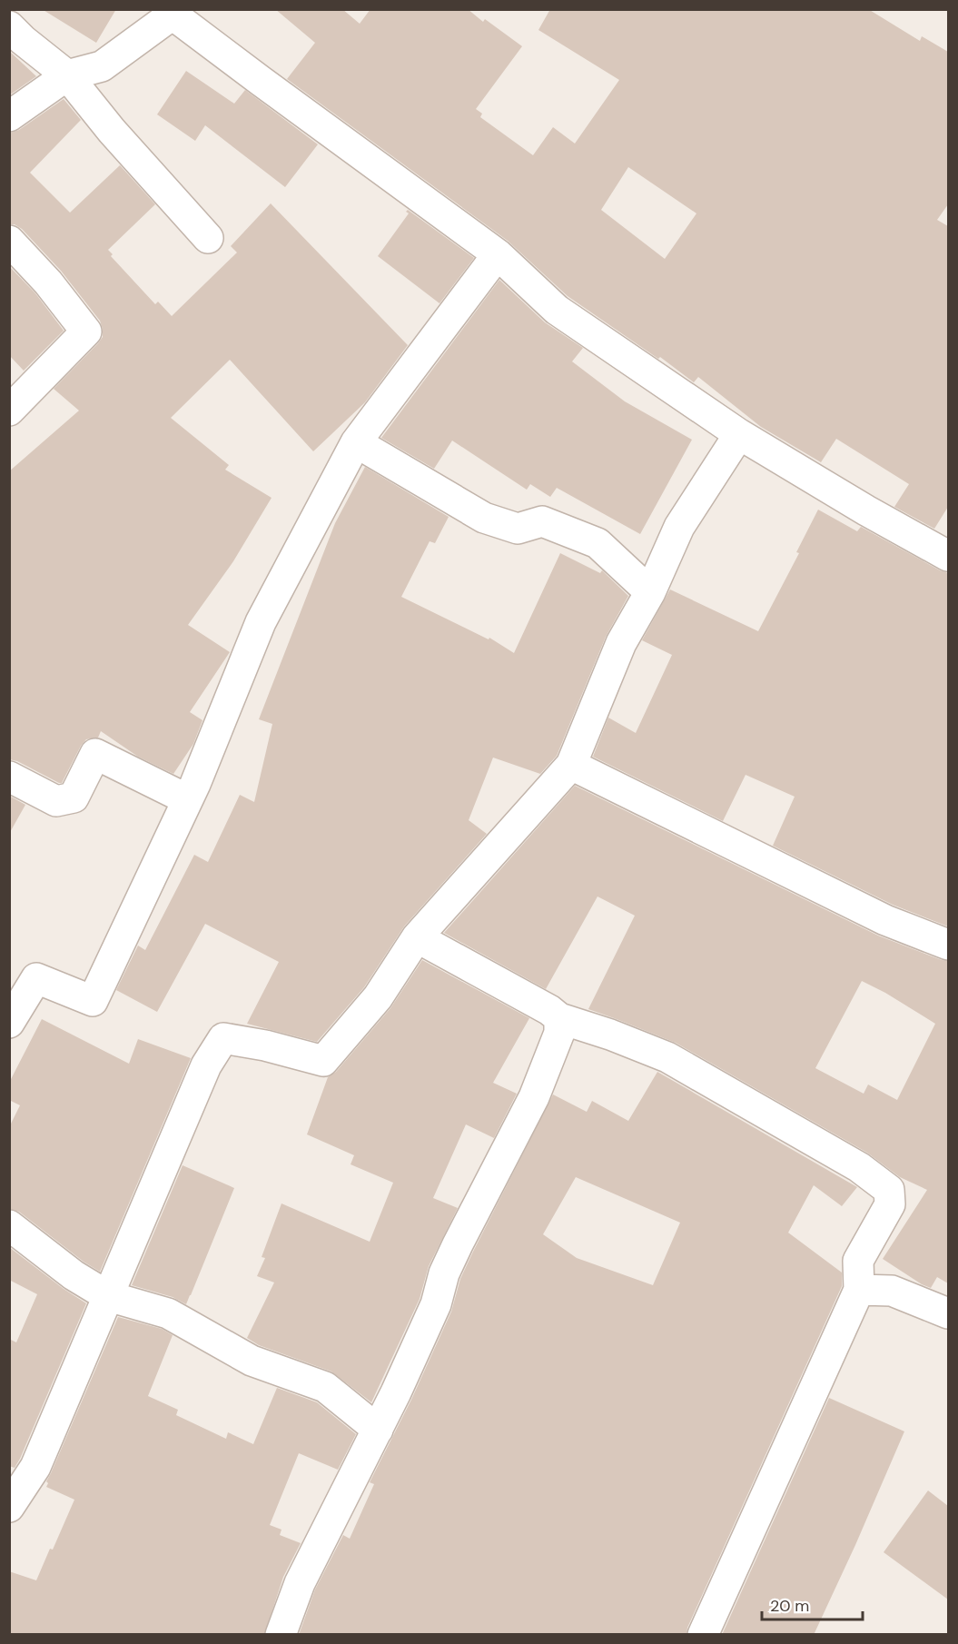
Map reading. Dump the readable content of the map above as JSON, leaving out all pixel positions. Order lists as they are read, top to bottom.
{
  "scale_bar": "20 m"
}
